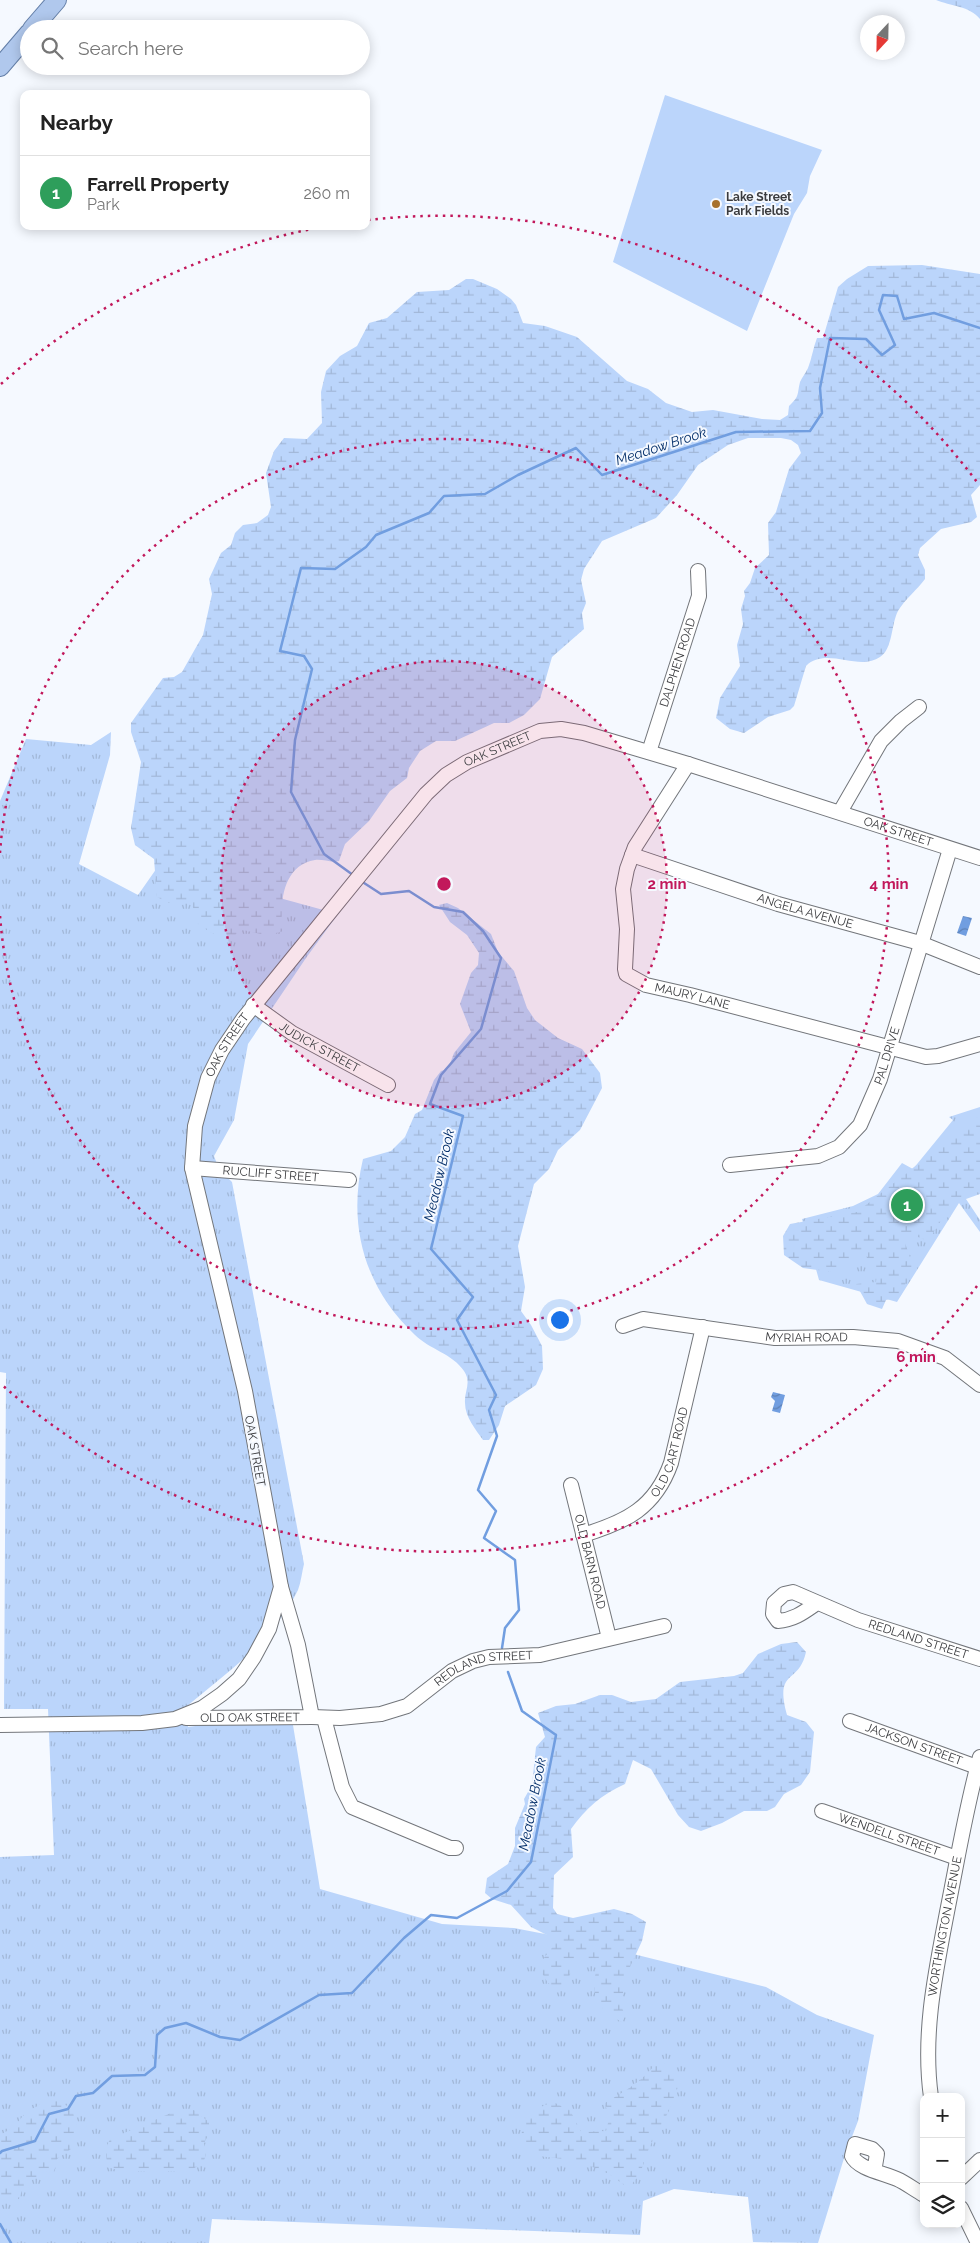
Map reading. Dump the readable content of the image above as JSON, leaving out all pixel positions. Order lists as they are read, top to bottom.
{
  "streets": {
    "street": [
      "DALPHEN ROAD",
      "OAK STREET",
      "ANGELA AVENUE",
      "MAURY LANE",
      "JUDICK STREET",
      "PAL DRIVE",
      "RUCLIFF STREET",
      "MYRIAH ROAD",
      "OLD CART ROAD",
      "OLD BARN ROAD",
      "REDLAND STREET",
      "OLD OAK STREET",
      "JACKSON STREET",
      "WENDELL STREET",
      "WORTHINGTON AVENUE"
    ]
  },
  "crossings": [
    ["DALPHEN ROAD", "OAK STREET"],
    ["OAK STREET", "MAURY LANE"],
    ["OAK STREET", "JUDICK STREET"],
    ["OAK STREET", "PAL DRIVE"],
    ["OAK STREET", "RUCLIFF STREET"],
    ["OAK STREET", "OLD OAK STREET"],
    ["ANGELA AVENUE", "MAURY LANE"],
    ["ANGELA AVENUE", "PAL DRIVE"],
    ["MAURY LANE", "PAL DRIVE"],
    ["MYRIAH ROAD", "OLD CART ROAD"],
    ["OLD CART ROAD", "OLD BARN ROAD"],
    ["OLD BARN ROAD", "REDLAND STREET"],
    ["REDLAND STREET", "OLD OAK STREET"],
    ["JACKSON STREET", "WORTHINGTON AVENUE"],
    ["WENDELL STREET", "WORTHINGTON AVENUE"]
  ],
  "water": ["Meadow Brook"],
  "places": ["Lake Street Park Fields"],
  "north": "bottom",
  "page": {
    "search": "Search here",
    "heading": "Nearby",
    "list": [
      {
        "mark": "1",
        "name": "Farrell Property",
        "note": "Park",
        "value": "260 m"
      }
    ],
    "pins": "1",
    "map_buttons": ["+", "−"]
  },
  "rings": ["2 min", "4 min", "6 min"]
}
